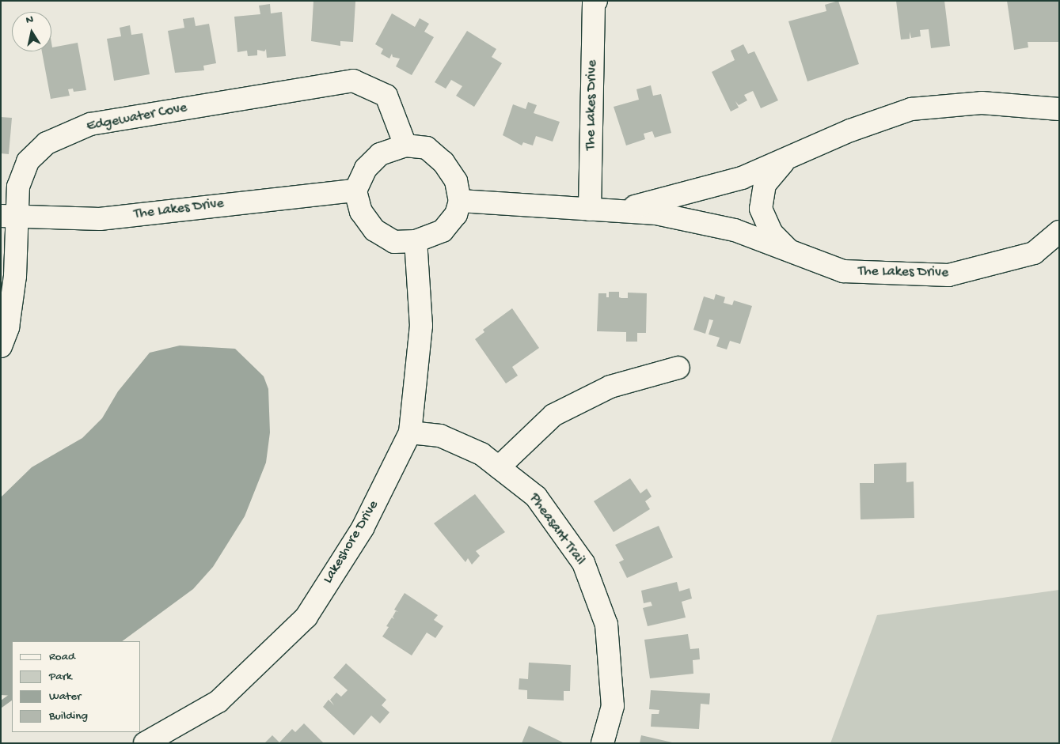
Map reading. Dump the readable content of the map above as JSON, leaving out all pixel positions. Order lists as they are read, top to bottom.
{
  "streets": {
    "street": [
      "The Lakes Drive",
      "Edgewater Cove",
      "Pheasant Trail",
      "Lakeshore Drive"
    ]
  },
  "crossings": [
    ["The Lakes Drive", "Edgewater Cove"],
    ["The Lakes Drive", "Lakeshore Drive"],
    ["Edgewater Cove", "Lakeshore Drive"],
    ["Pheasant Trail", "Lakeshore Drive"]
  ],
  "legend": [
    "Road",
    "Park",
    "Water",
    "Building"
  ],
  "north": "top"
}
